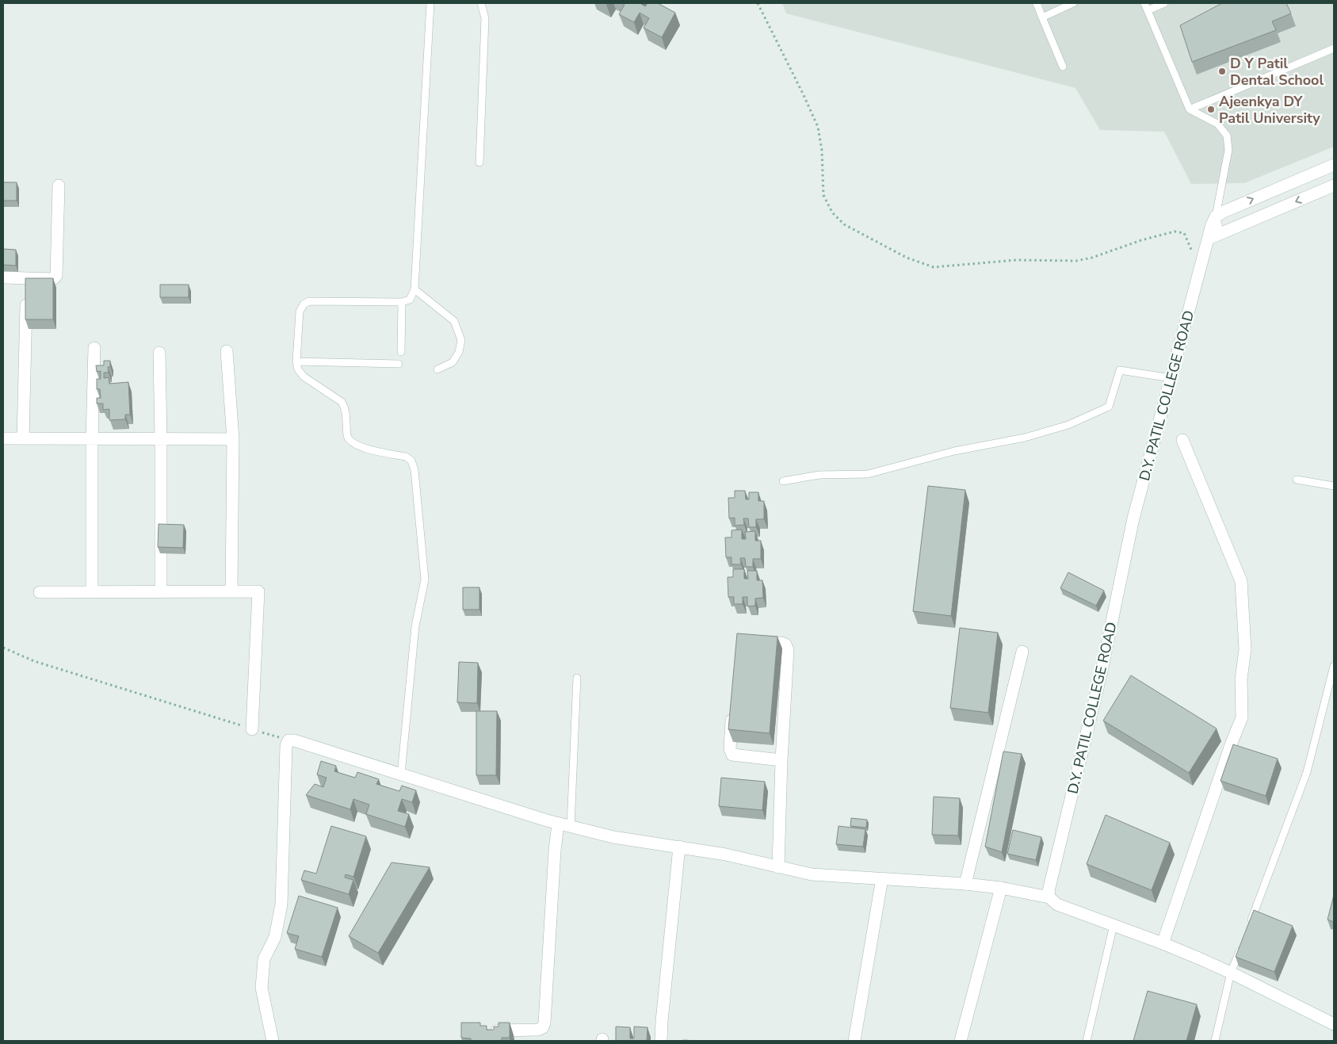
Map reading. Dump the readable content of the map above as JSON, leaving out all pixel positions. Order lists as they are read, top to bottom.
{
  "streets": {
    "street": ["D.Y. PATIL COLLEGE ROAD"]
  },
  "places": ["D Y Patil Dental School", "Ajeenkya DY Patil University"]
}
